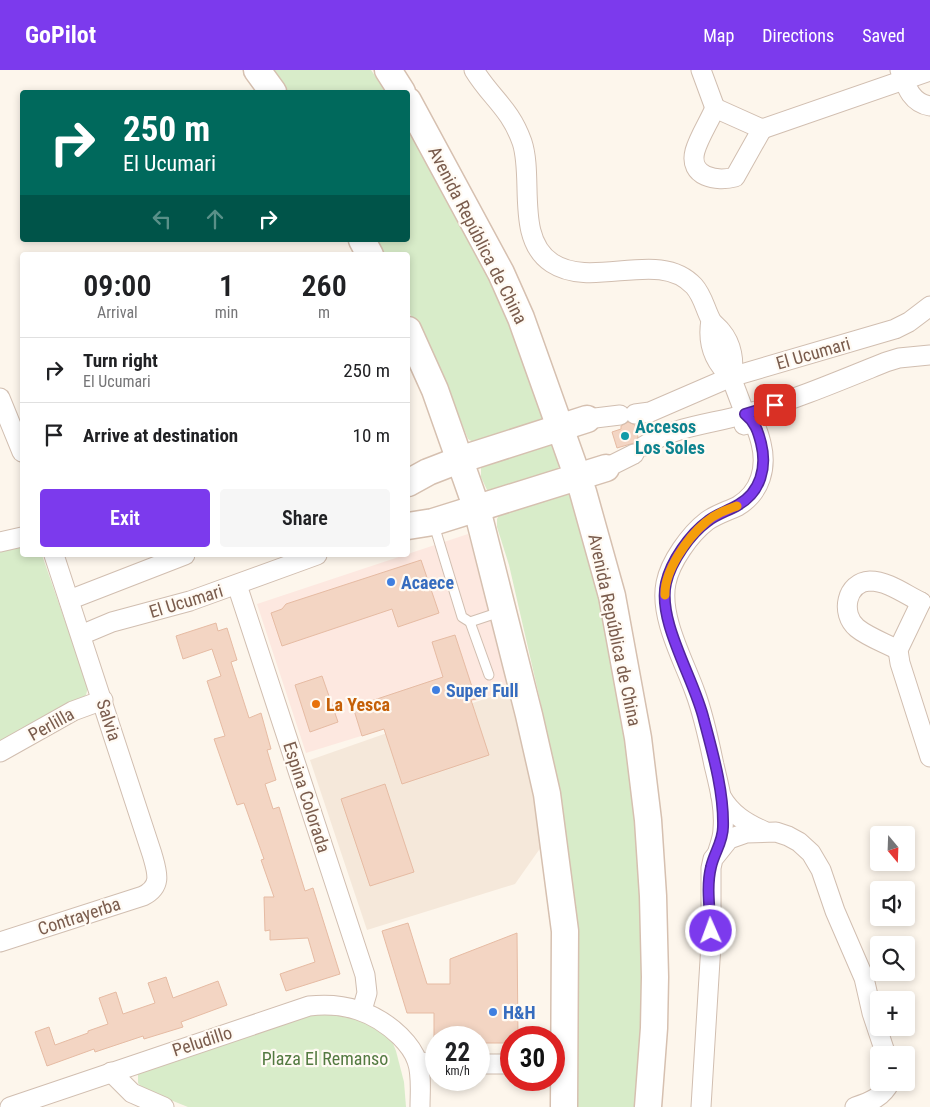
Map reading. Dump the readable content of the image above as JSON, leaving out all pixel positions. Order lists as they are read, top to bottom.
{
  "streets": {
    "main road": ["Avenida República de China"],
    "street": [
      "El Ucumari",
      "Salvia",
      "Perlilla",
      "Espina Colorada",
      "Contrayerba",
      "Peludillo"
    ]
  },
  "crossings": [
    ["El Ucumari", "Salvia"],
    ["El Ucumari", "Espina Colorada"],
    ["Salvia", "Perlilla"],
    ["Salvia", "Contrayerba"],
    ["Espina Colorada", "Peludillo"]
  ],
  "parks": ["Plaza El Remanso"],
  "places": [
    "Accesos Los Soles",
    "Acaece",
    "Super Full",
    "La Yesca",
    "H&H"
  ],
  "north": "bottom",
  "page": {
    "header": "GoPilot",
    "nav": ["Map", "Directions", "Saved"],
    "turn": ["250 m", "El Ucumari"],
    "eta": [
      "09:00",
      "Arrival",
      "1",
      "min",
      "260",
      "m"
    ],
    "list": [
      {
        "name": "Turn right",
        "note": "El Ucumari",
        "value": "250 m"
      },
      {
        "name": "Arrive at destination",
        "value": "10 m"
      }
    ],
    "buttons": ["Exit", "Share"],
    "map_buttons": ["+", "−"],
    "speed": "22 km/h",
    "limit": "30"
  }
}
